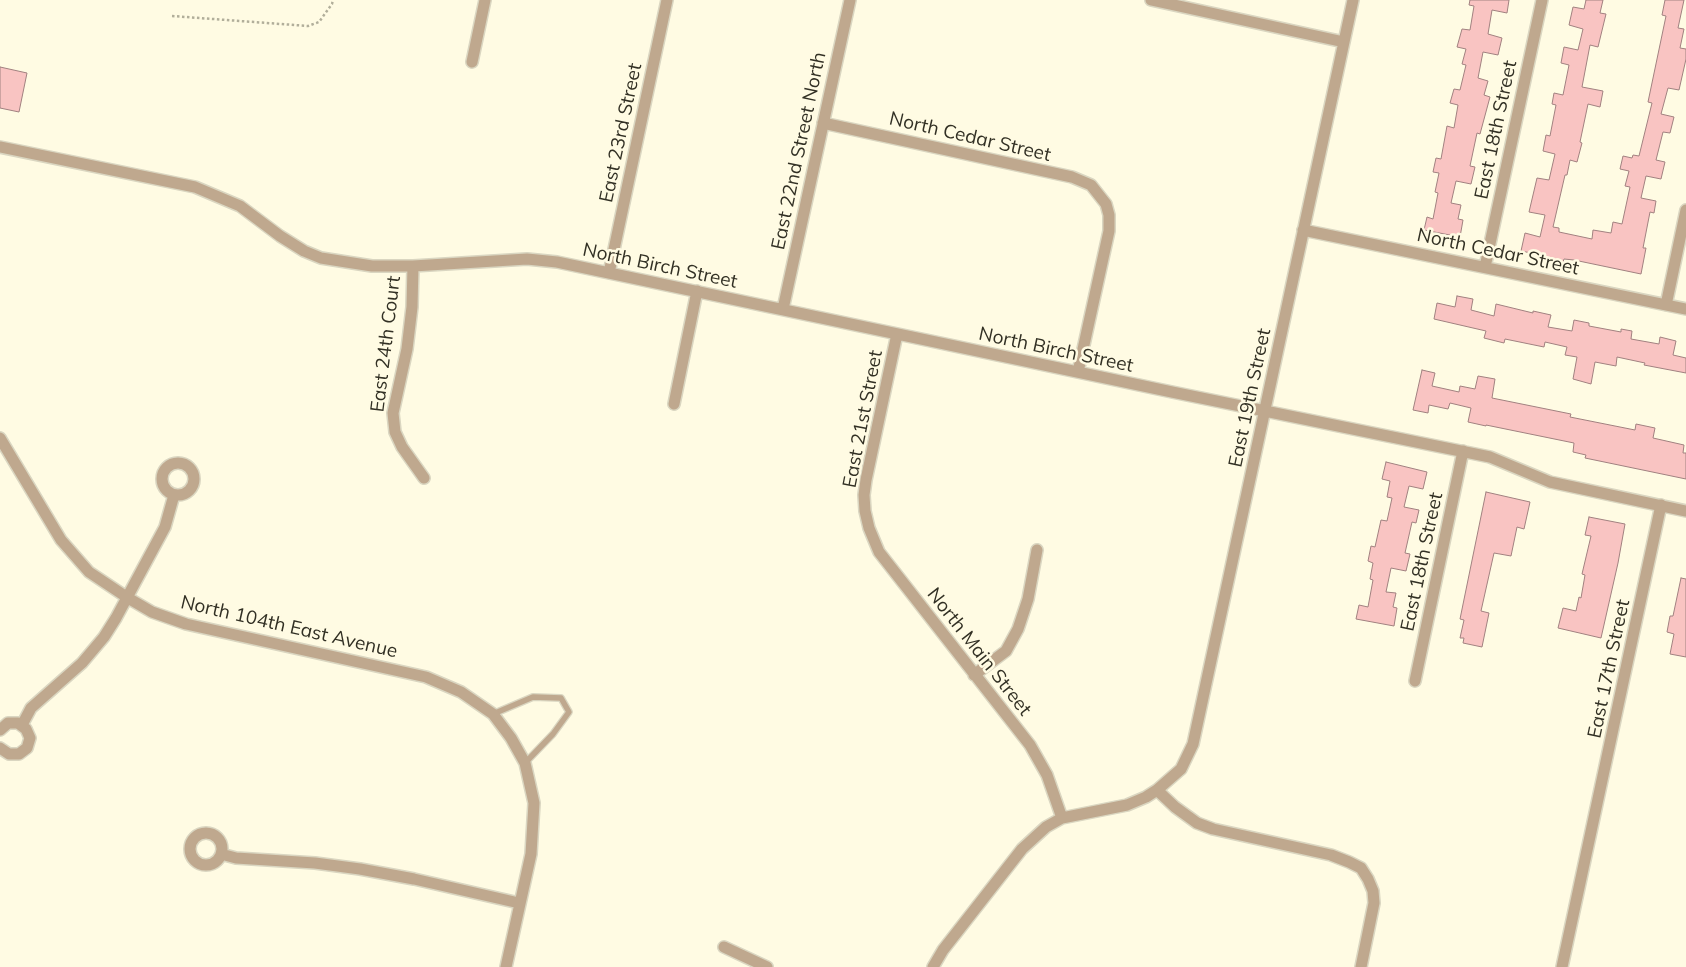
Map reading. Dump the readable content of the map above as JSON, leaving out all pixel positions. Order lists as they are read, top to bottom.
{
  "streets": {
    "street": [
      "East 18th Street",
      "East 23rd Street",
      "North Cedar Street",
      "East 22nd Street North",
      "North Birch Street",
      "East 24th Court",
      "East 19th Street",
      "East 21st Street",
      "North 104th East Avenue",
      "North Main Street",
      "East 17th Street"
    ]
  },
  "crossings": [
    ["East 18th Street", "North Cedar Street"],
    ["East 18th Street", "North Birch Street"],
    ["East 23rd Street", "North Birch Street"],
    ["North Cedar Street", "East 22nd Street North"],
    ["North Cedar Street", "North Birch Street"],
    ["North Cedar Street", "East 19th Street"],
    ["East 22nd Street North", "North Birch Street"],
    ["North Birch Street", "East 24th Court"],
    ["North Birch Street", "East 19th Street"],
    ["North Birch Street", "East 21st Street"],
    ["North Birch Street", "East 17th Street"],
    ["East 19th Street", "North Main Street"],
    ["East 21st Street", "North Main Street"]
  ]
}
